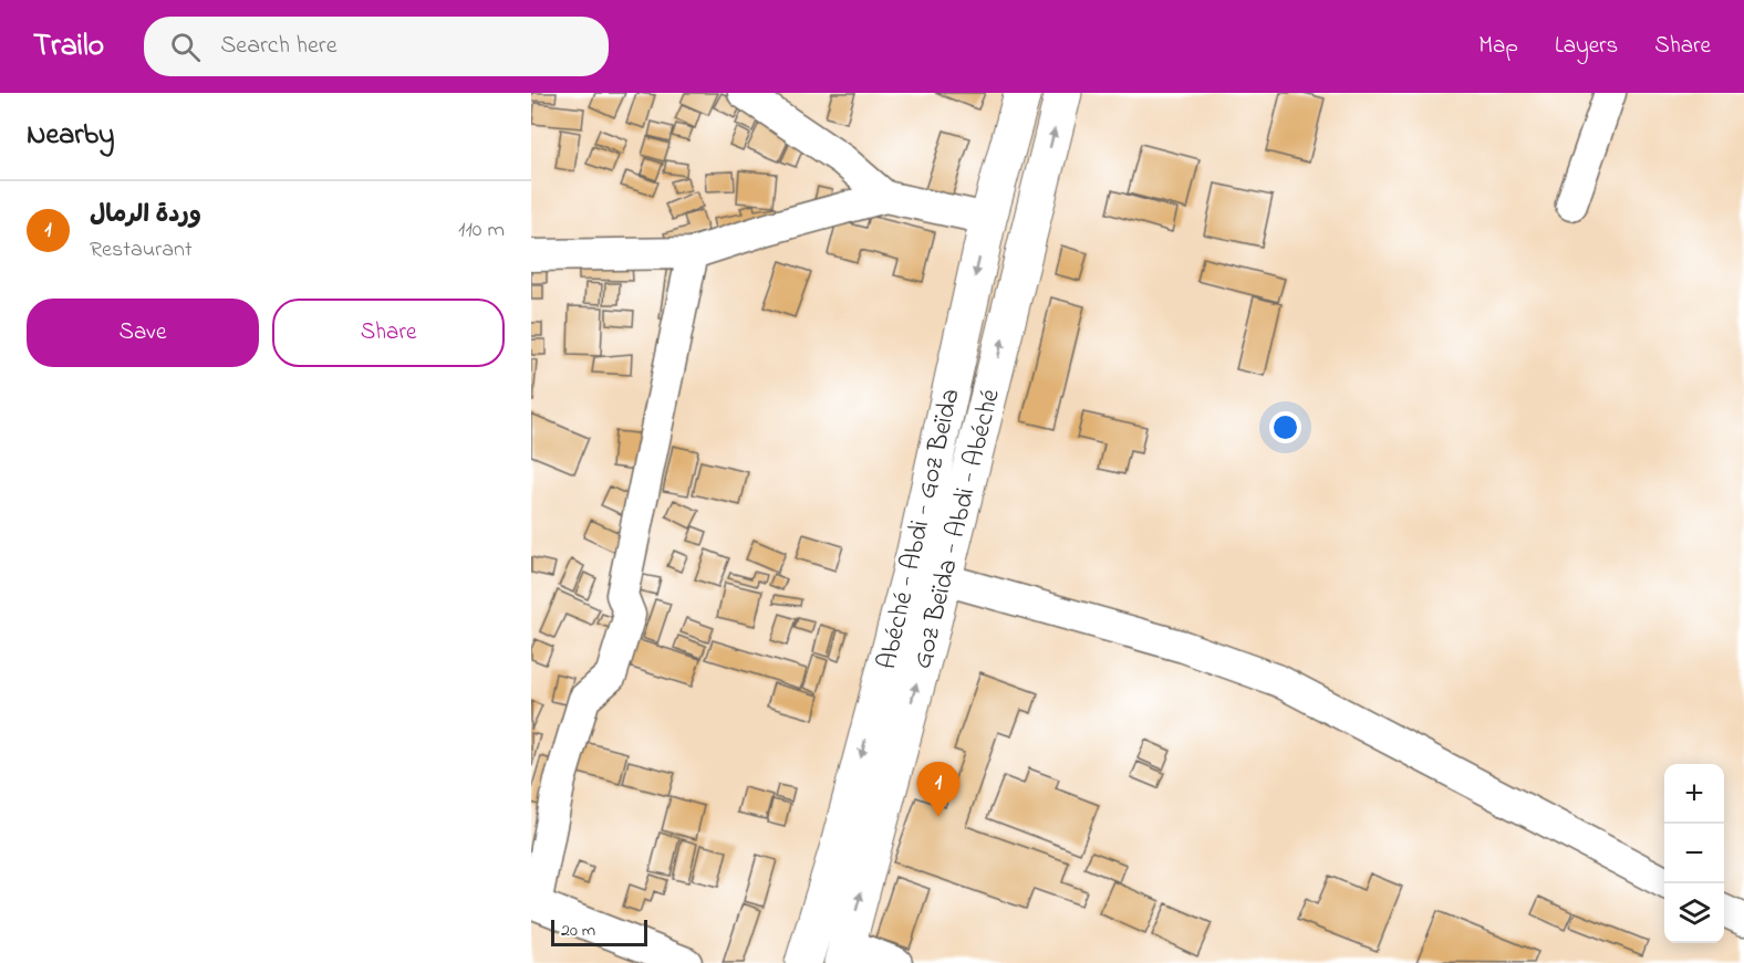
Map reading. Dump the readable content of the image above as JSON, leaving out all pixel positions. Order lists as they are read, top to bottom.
{
  "streets": {
    "main road": ["Abéché - Abdi - Goz Beïda", "Goz Beïda - Abdi - Abéché"]
  },
  "crossings": [
    ["Abéché - Abdi - Goz Beïda", "Goz Beïda - Abdi - Abéché"]
  ],
  "one_way": ["Abéché - Abdi - Goz Beïda", "Goz Beïda - Abdi - Abéché"],
  "scale_bar": "20 m",
  "page": {
    "header": "Trailo",
    "search": "Search here",
    "nav": ["Map", "Layers", "Share"],
    "heading": "Nearby",
    "list": [
      {
        "mark": "1",
        "name": "وردة الرمال",
        "note": "Restaurant",
        "value": "110 m"
      }
    ],
    "buttons": ["Save", "Share"],
    "pins": "1",
    "map_buttons": ["+", "−"],
    "scale": "20 m"
  }
}
